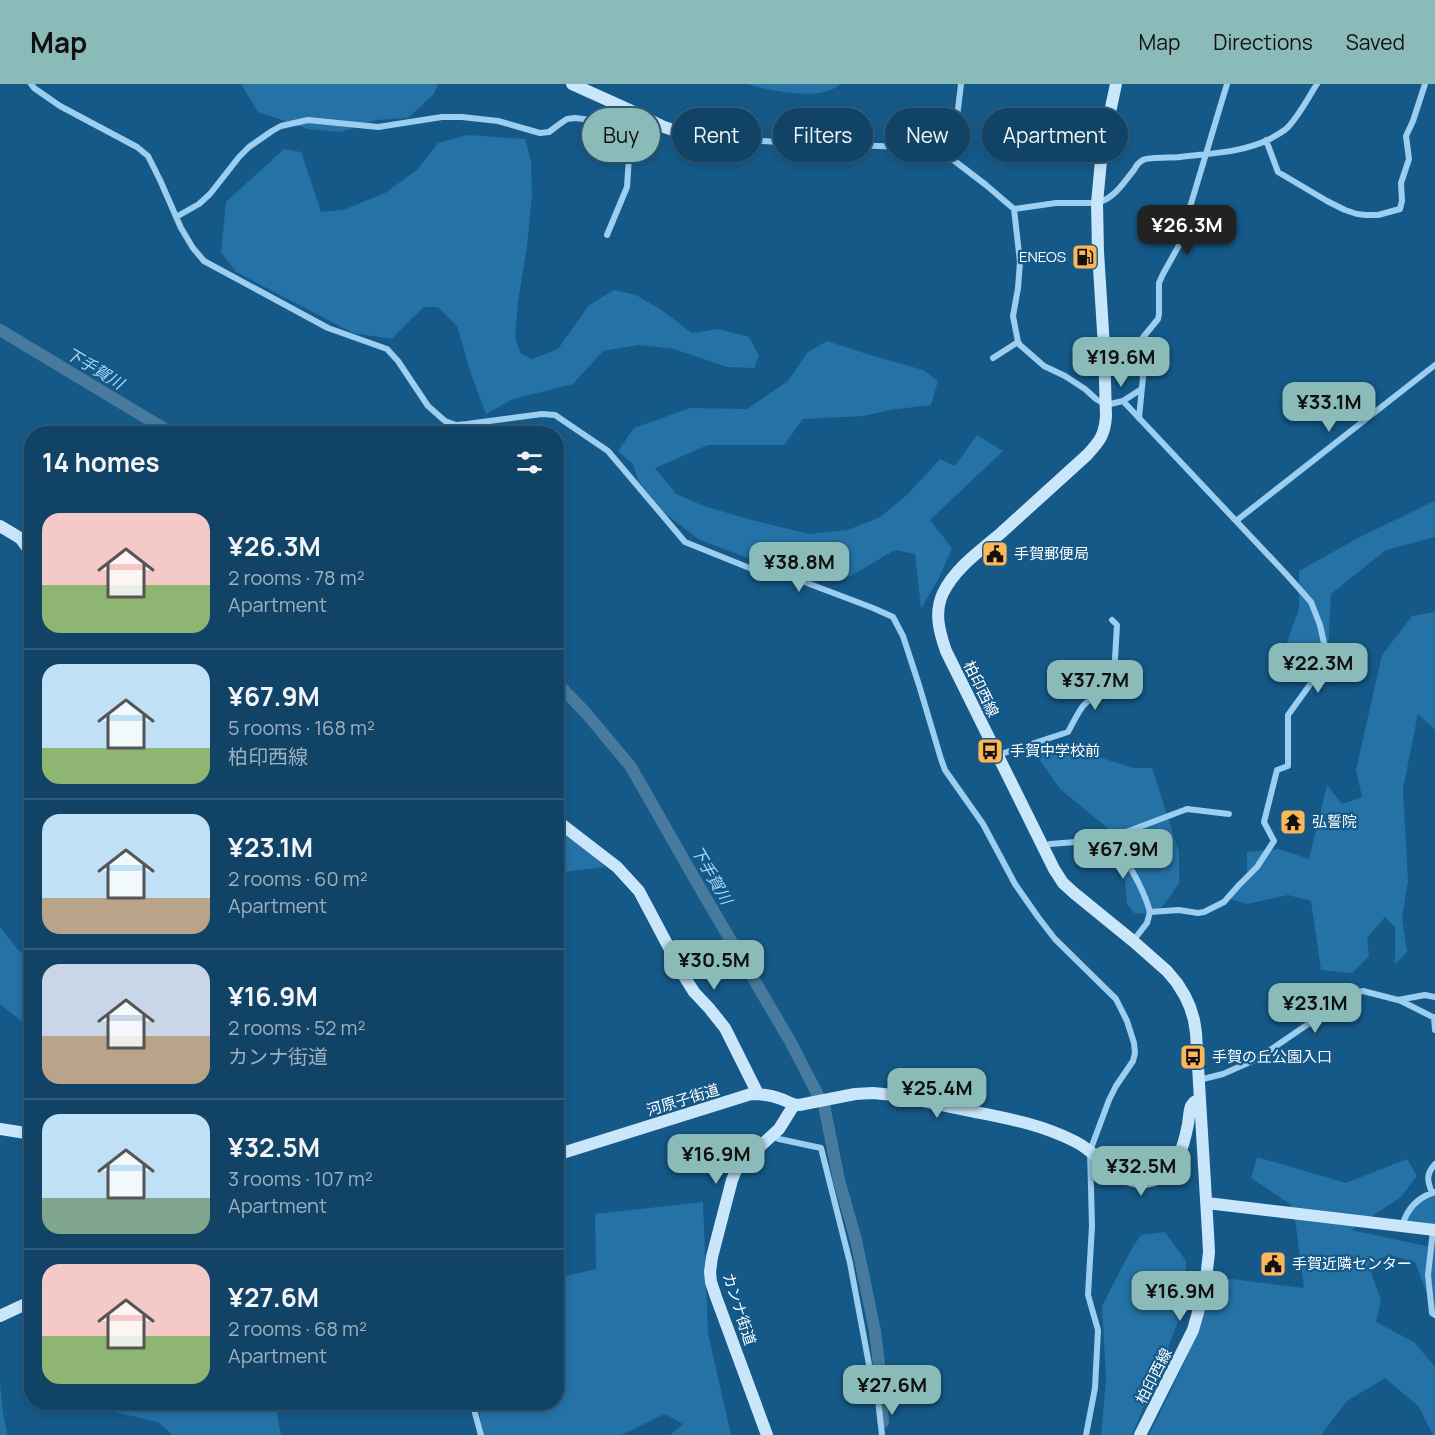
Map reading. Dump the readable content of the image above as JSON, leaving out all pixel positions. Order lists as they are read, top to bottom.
{
  "streets": {
    "street": ["柏印西線", "河原子街道", "カンナ街道"]
  },
  "crossings": [
    ["柏印西線", "河原子街道"],
    ["河原子街道", "カンナ街道"]
  ],
  "water": ["下手賀川"],
  "places": {
    "fuel station": ["ENEOS"],
    "public building": ["手賀郵便局", "手賀近隣センター"],
    "bus stop": ["手賀中学校前", "手賀の丘公園入口"],
    "temple": ["弘誓院"]
  },
  "page": {
    "header": "Map",
    "nav": ["Map", "Directions", "Saved"],
    "chip": [
      "Buy",
      "Rent",
      "Filters",
      "New",
      "Apartment"
    ],
    "price": [
      "¥26.3M",
      "¥19.6M",
      "¥33.1M",
      "¥38.8M",
      "¥22.3M",
      "¥37.7M",
      "¥67.9M",
      "¥30.5M",
      "¥23.1M",
      "¥25.4M",
      "¥16.9M",
      "¥32.5M",
      "¥16.9M",
      "¥27.6M"
    ],
    "heading": "14 homes",
    "list": [
      {
        "name": "¥26.3M",
        "note": "2 rooms · 78 m² · Apartment"
      },
      {
        "name": "¥67.9M",
        "note": "5 rooms · 168 m² · 柏印西線"
      },
      {
        "name": "¥23.1M",
        "note": "2 rooms · 60 m² · Apartment"
      },
      {
        "name": "¥16.9M",
        "note": "2 rooms · 52 m² · カンナ街道"
      },
      {
        "name": "¥32.5M",
        "note": "3 rooms · 107 m² · Apartment"
      },
      {
        "name": "¥27.6M",
        "note": "2 rooms · 68 m² · Apartment"
      }
    ]
  }
}
